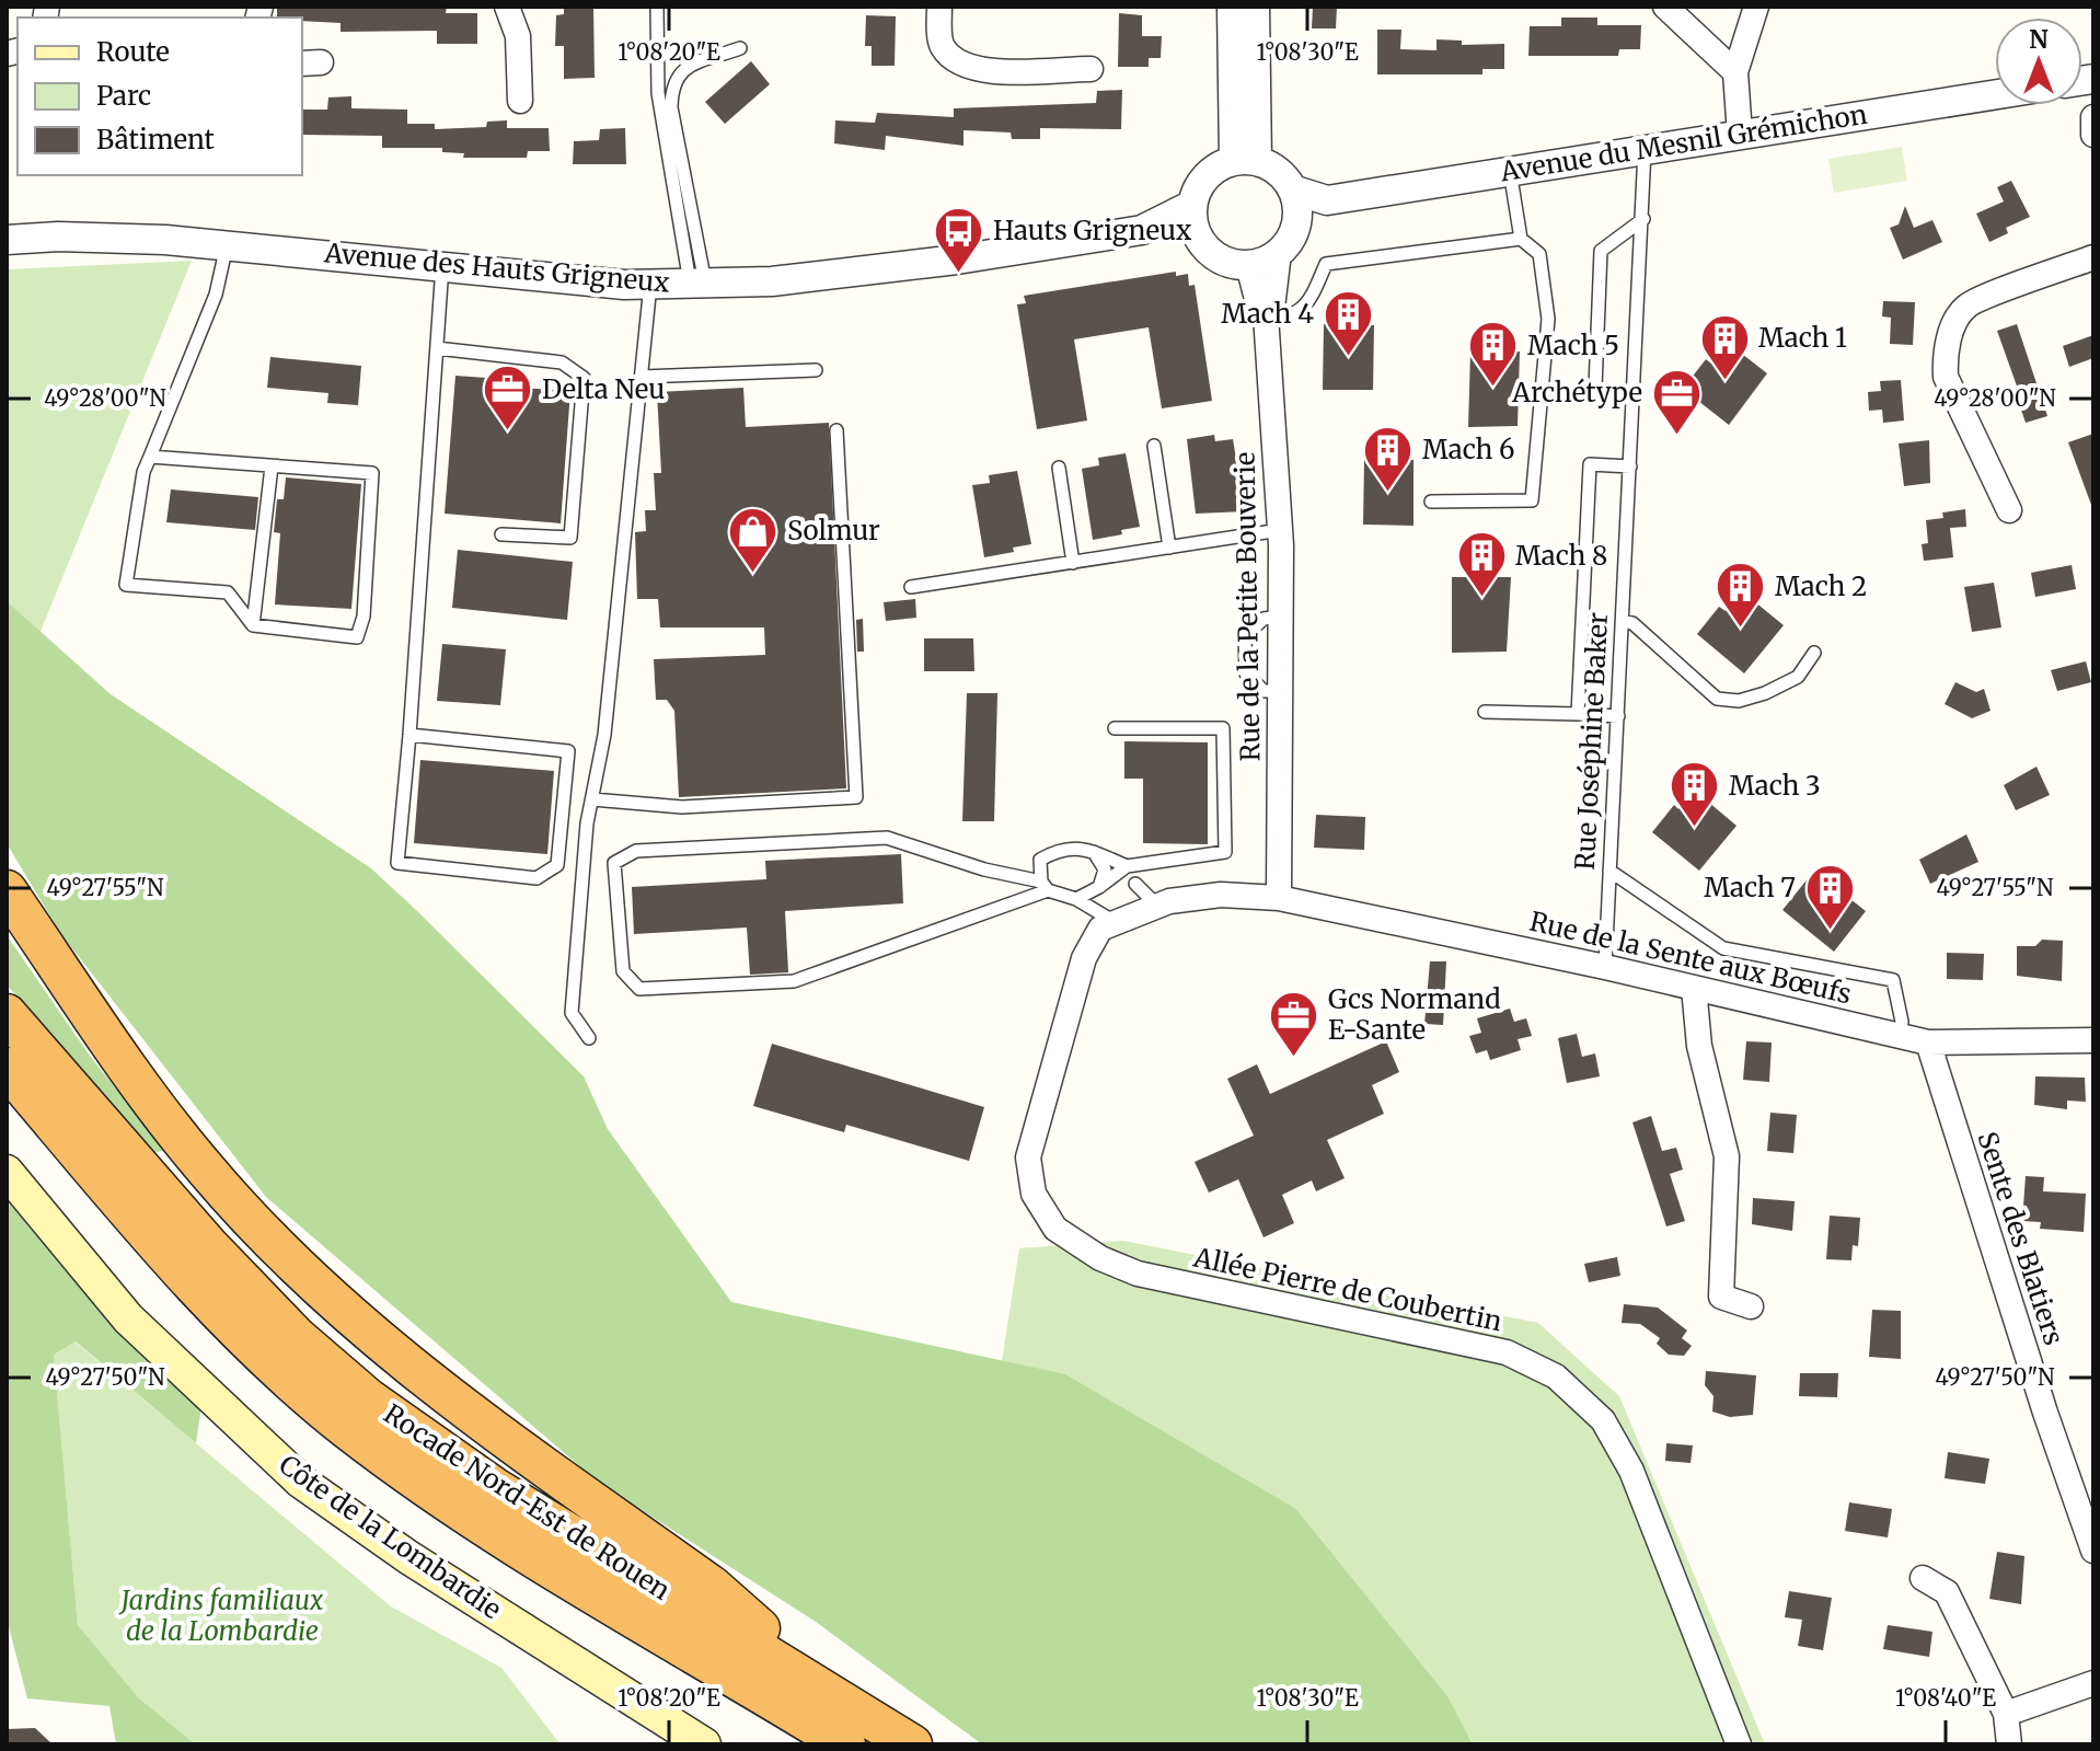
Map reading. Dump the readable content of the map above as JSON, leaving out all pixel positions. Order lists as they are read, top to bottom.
{
  "streets": {
    "highway": ["Rocade Nord-Est de Rouen"],
    "main road": ["Côte de la Lombardie"],
    "street": [
      "Avenue du Mesnil Grémichon",
      "Avenue des Hauts Grigneux",
      "Rue de la Petite Bouverie",
      "Rue de la Sente aux Bœufs",
      "Sente des Blatiers",
      "Allée Pierre de Coubertin"
    ],
    "lane": ["Rue Joséphine Baker"]
  },
  "crossings": [
    ["Avenue du Mesnil Grémichon", "Avenue des Hauts Grigneux"],
    ["Avenue du Mesnil Grémichon", "Rue de la Petite Bouverie"],
    ["Avenue du Mesnil Grémichon", "Rue Joséphine Baker"],
    ["Avenue des Hauts Grigneux", "Rue de la Petite Bouverie"],
    ["Rue de la Petite Bouverie", "Rue de la Sente aux Bœufs"],
    ["Rue Joséphine Baker", "Rue de la Sente aux Bœufs"],
    ["Rue de la Sente aux Bœufs", "Sente des Blatiers"],
    ["Rue de la Sente aux Bœufs", "Allée Pierre de Coubertin"]
  ],
  "parks": ["Jardins familiaux de la Lombardie"],
  "places": {
    "bus stop": ["Hauts Grigneux"],
    "building": [
      "Mach 4",
      "Mach 1",
      "Mach 5",
      "Mach 6",
      "Mach 8",
      "Mach 2",
      "Mach 3",
      "Mach 7"
    ],
    "office": ["Delta Neu", "Archétype", "Gcs Normand E-Sante"],
    "shop": ["Solmur"]
  },
  "legend": ["Route", "Parc", "Bâtiment"],
  "north": "top",
  "coordinates": [
    "1°08'20\"E",
    "1°08'30\"E",
    "49°28'00\"N",
    "49°27'55\"N",
    "49°27'50\"N",
    "1°08'40\"E"
  ]
}
